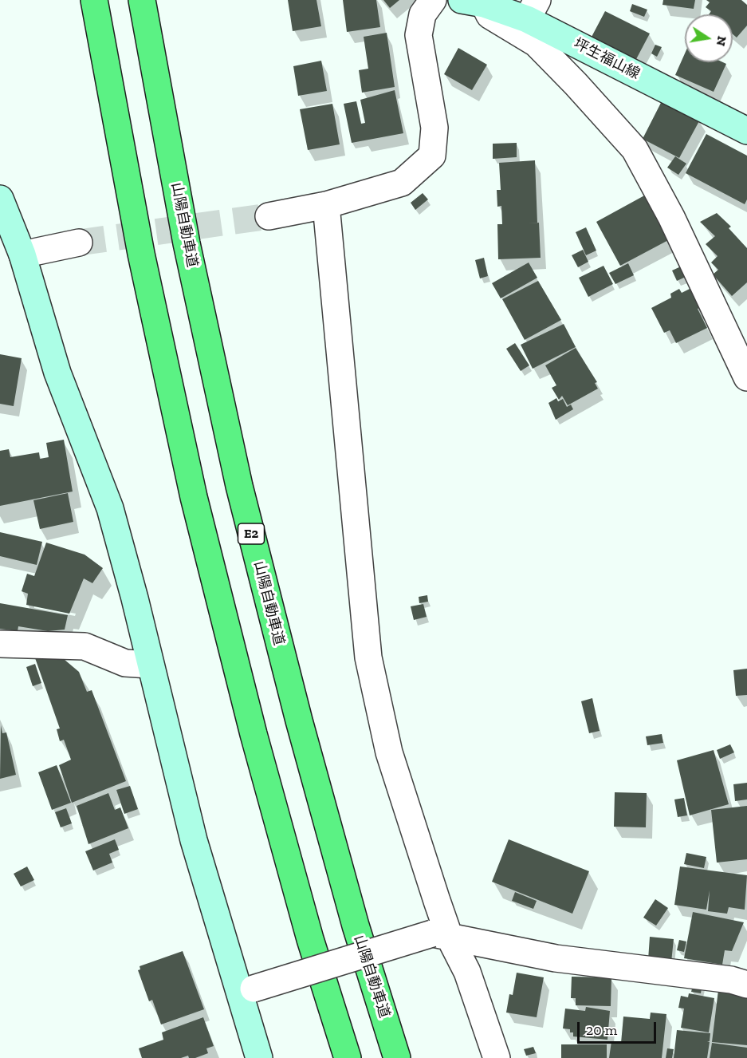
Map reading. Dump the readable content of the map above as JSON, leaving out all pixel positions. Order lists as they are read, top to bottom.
{
  "streets": {
    "highway": ["山陽自動車道", "E2"],
    "street": ["坪生福山線"]
  },
  "scale_bar": "20 m",
  "north": "right"
}
